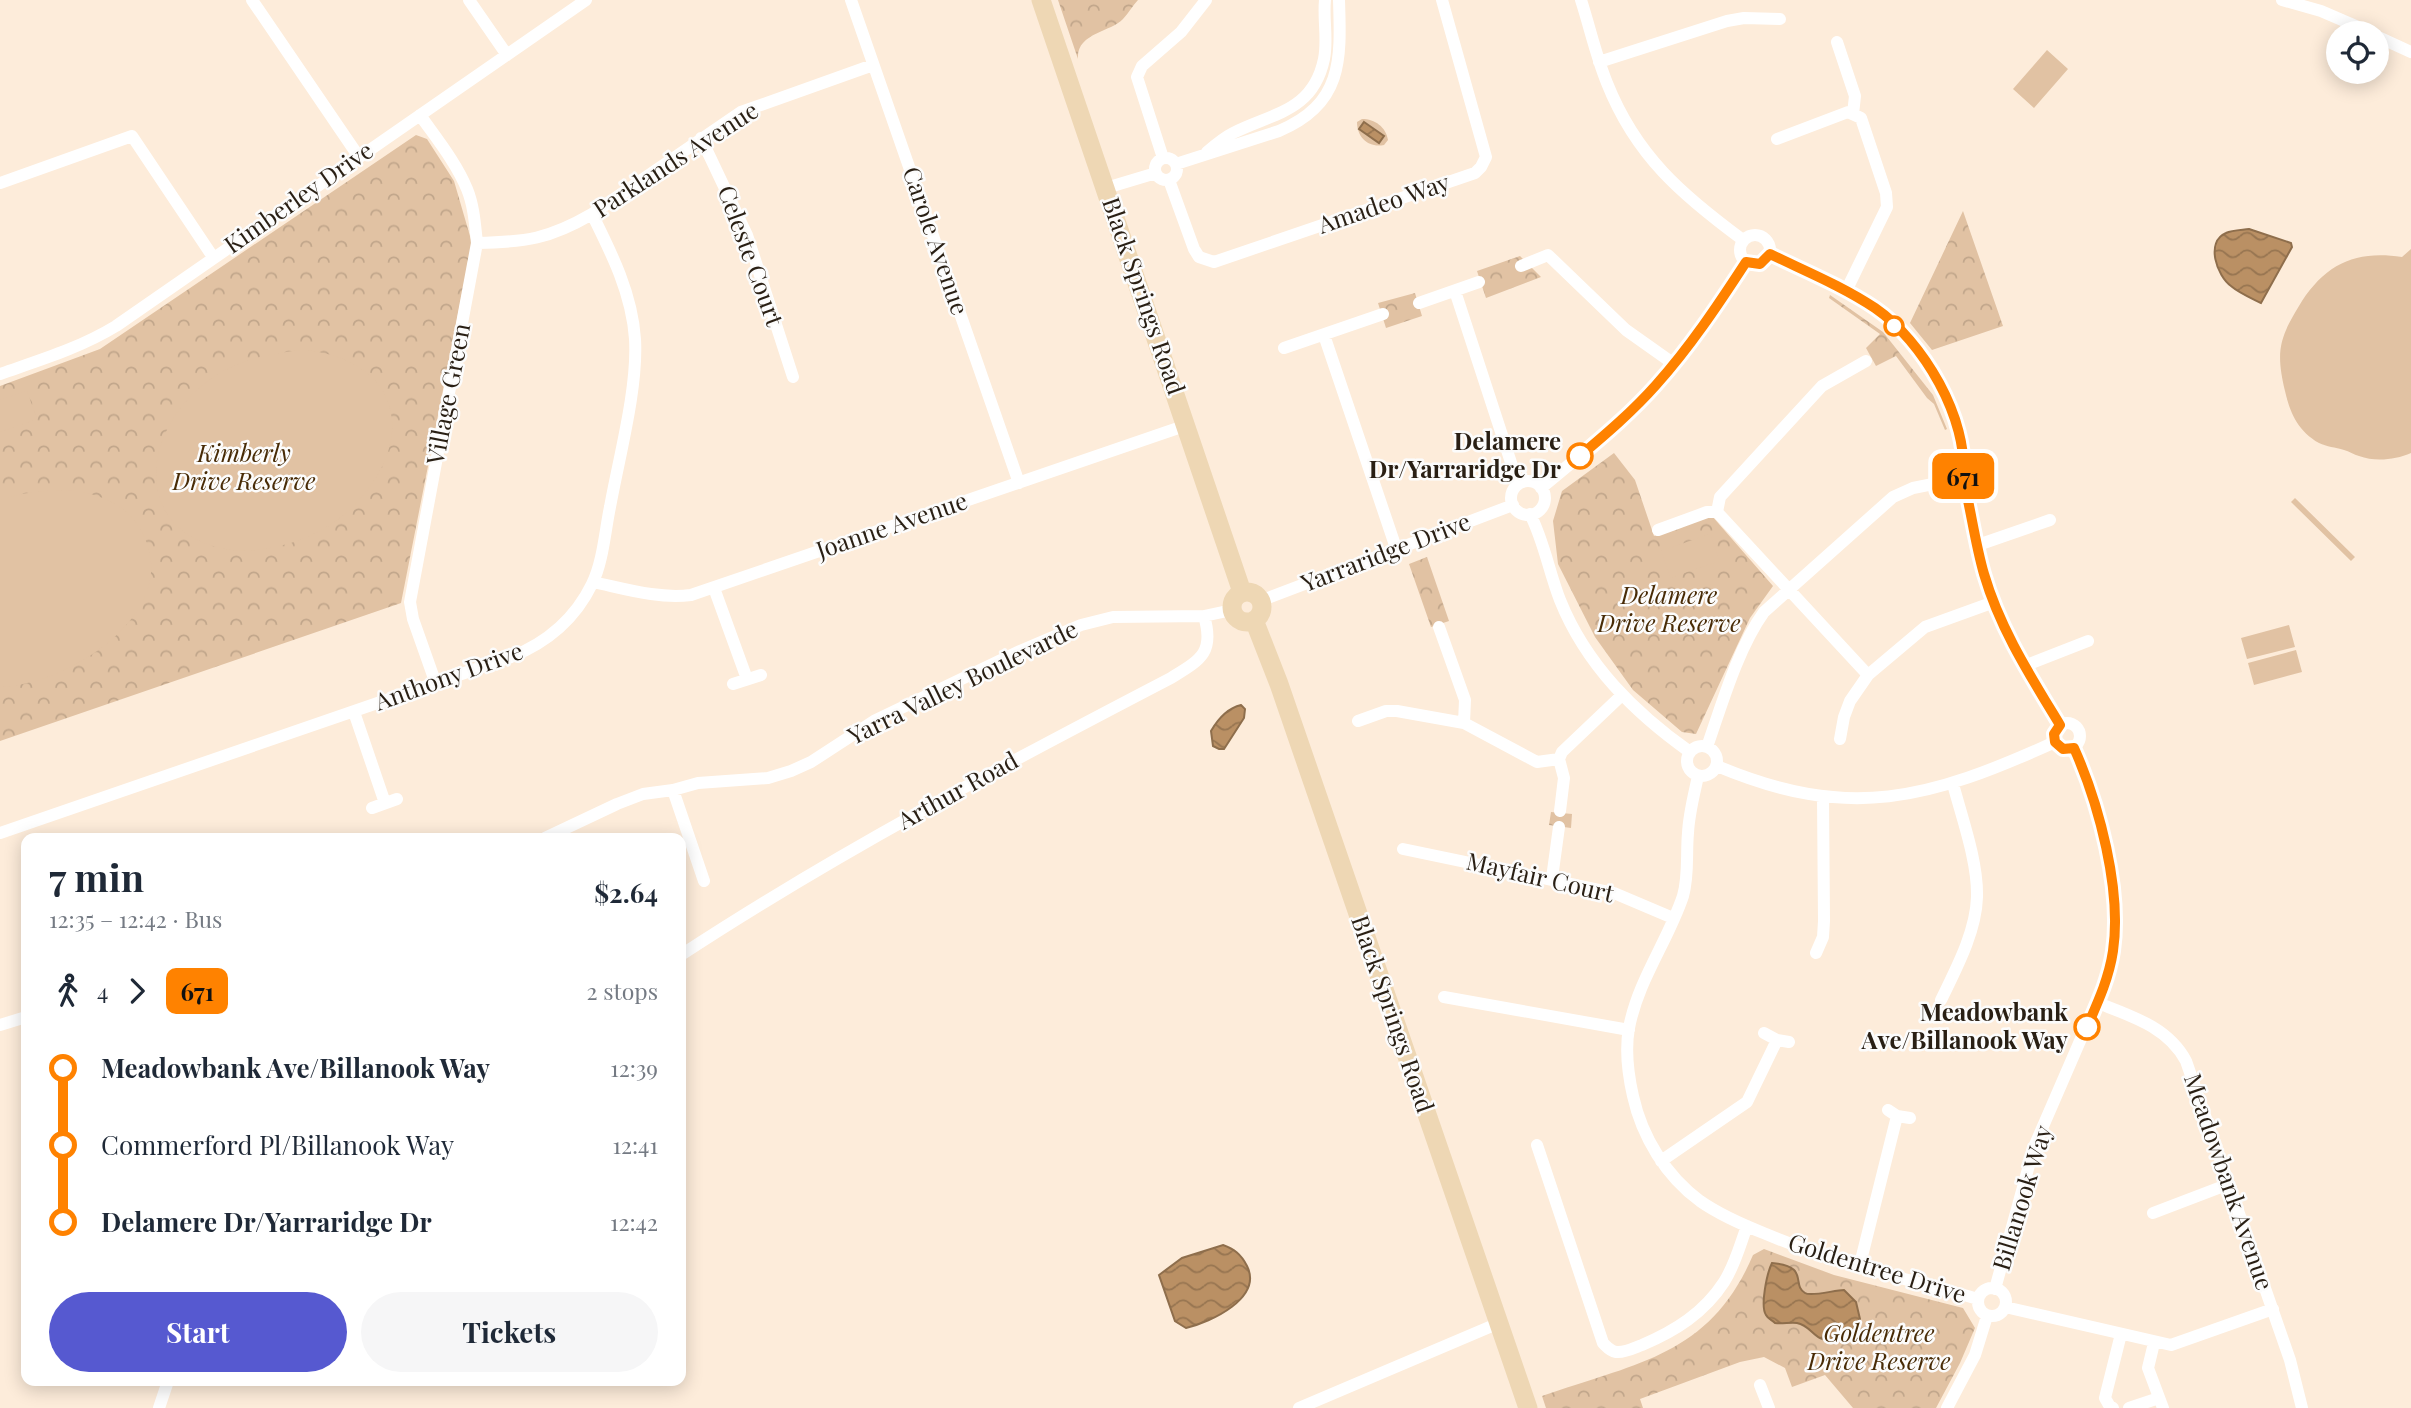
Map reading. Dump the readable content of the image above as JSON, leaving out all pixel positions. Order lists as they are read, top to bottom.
{
  "streets": {
    "main road": ["Black Springs Road"],
    "street": [
      "Parklands Avenue",
      "Kimberley Drive",
      "Amadeo Way",
      "Carole Avenue",
      "Celeste Court",
      "Village Green",
      "Joanne Avenue",
      "Yarraridge Drive",
      "Anthony Drive",
      "Yarra Valley Boulevarde",
      "Arthur Road",
      "Mayfair Court",
      "Meadowbank Avenue",
      "Billanook Way",
      "Goldentree Drive"
    ]
  },
  "crossings": [
    ["Parklands Avenue", "Carole Avenue"],
    ["Parklands Avenue", "Celeste Court"],
    ["Parklands Avenue", "Village Green"],
    ["Parklands Avenue", "Anthony Drive"],
    ["Kimberley Drive", "Village Green"],
    ["Carole Avenue", "Joanne Avenue"],
    ["Black Springs Road", "Joanne Avenue"],
    ["Black Springs Road", "Yarraridge Drive"],
    ["Black Springs Road", "Yarra Valley Boulevarde"],
    ["Village Green", "Anthony Drive"],
    ["Joanne Avenue", "Anthony Drive"],
    ["Yarraridge Drive", "Yarra Valley Boulevarde"],
    ["Yarra Valley Boulevarde", "Arthur Road"],
    ["Mayfair Court", "Goldentree Drive"],
    ["Meadowbank Avenue", "Billanook Way"],
    ["Billanook Way", "Goldentree Drive"]
  ],
  "parks": ["Kimberly Drive Reserve", "Delamere Drive Reserve", "Goldentree Drive Reserve"],
  "places": ["Delamere Dr/Yarraridge Dr", "Meadowbank Ave/Billanook Way"],
  "lines": ["bus line 671"],
  "page": {
    "on_map": "671",
    "heading": ["7 min", "12:35 – 12:42 · Bus", "$2.64"],
    "legs": ["4", "671", "2 stops"],
    "list": [
      {
        "name": "Meadowbank Ave/Billanook Way",
        "value": "12:39"
      },
      {
        "name": "Commerford Pl/Billanook Way",
        "value": "12:41"
      },
      {
        "name": "Delamere Dr/Yarraridge Dr",
        "value": "12:42"
      }
    ],
    "buttons": ["Start", "Tickets"]
  }
}
